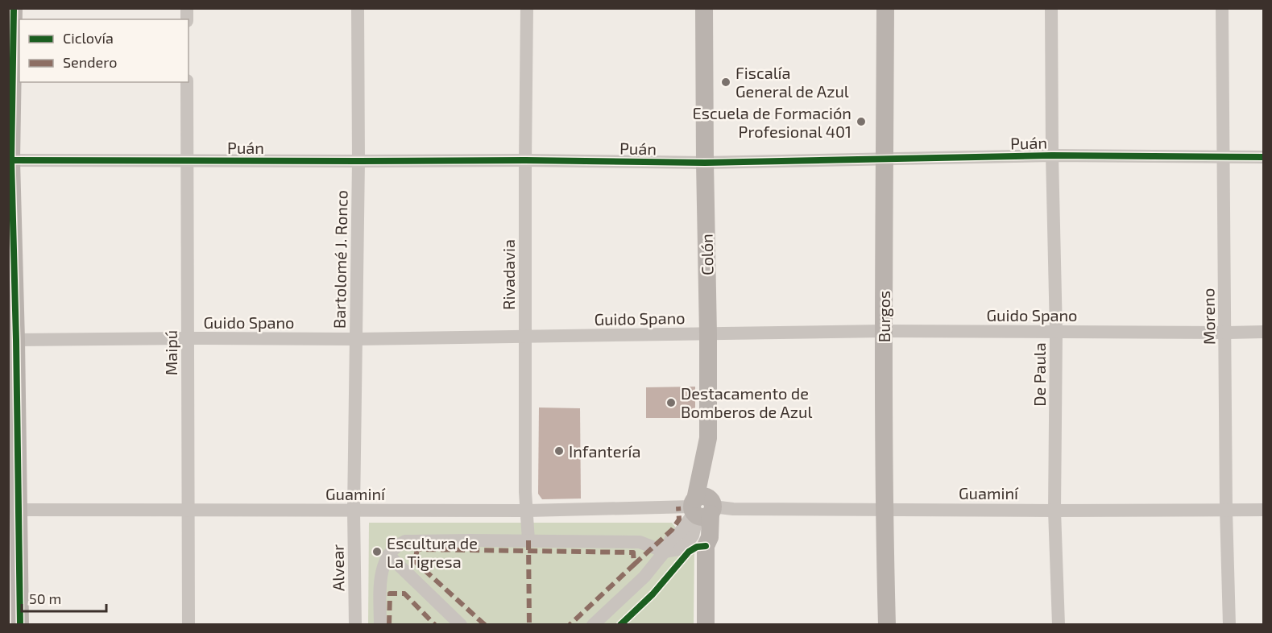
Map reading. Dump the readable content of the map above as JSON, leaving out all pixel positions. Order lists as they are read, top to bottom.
{
  "streets": {
    "main road": ["Colón", "Burgos"],
    "street": [
      "Puán",
      "Bartolomé J. Ronco",
      "Rivadavia",
      "Guido Spano",
      "Moreno",
      "Maipú",
      "De Paula",
      "Guaminí",
      "Alvear"
    ]
  },
  "crossings": [
    ["Puán", "Colón"],
    ["Puán", "Bartolomé J. Ronco"],
    ["Puán", "Rivadavia"],
    ["Puán", "Burgos"],
    ["Puán", "Moreno"],
    ["Puán", "Maipú"],
    ["Puán", "De Paula"],
    ["Colón", "Guido Spano"],
    ["Colón", "Guaminí"],
    ["Bartolomé J. Ronco", "Guido Spano"],
    ["Bartolomé J. Ronco", "Guaminí"],
    ["Bartolomé J. Ronco", "Alvear"],
    ["Rivadavia", "Guido Spano"],
    ["Rivadavia", "Guaminí"],
    ["Guido Spano", "Burgos"],
    ["Guido Spano", "Moreno"],
    ["Guido Spano", "Maipú"],
    ["Guido Spano", "De Paula"],
    ["Burgos", "Guaminí"],
    ["Moreno", "Guaminí"],
    ["Maipú", "Guaminí"],
    ["De Paula", "Guaminí"],
    ["Guaminí", "Alvear"]
  ],
  "places": [
    "Fiscalía General de Azul",
    "Escuela de Formación Profesional 401",
    "Destacamento de Bomberos de Azul",
    "Infantería",
    "Escultura de La Tigresa"
  ],
  "legend": ["Ciclovía", "Sendero"],
  "scale_bar": "50 m"
}
